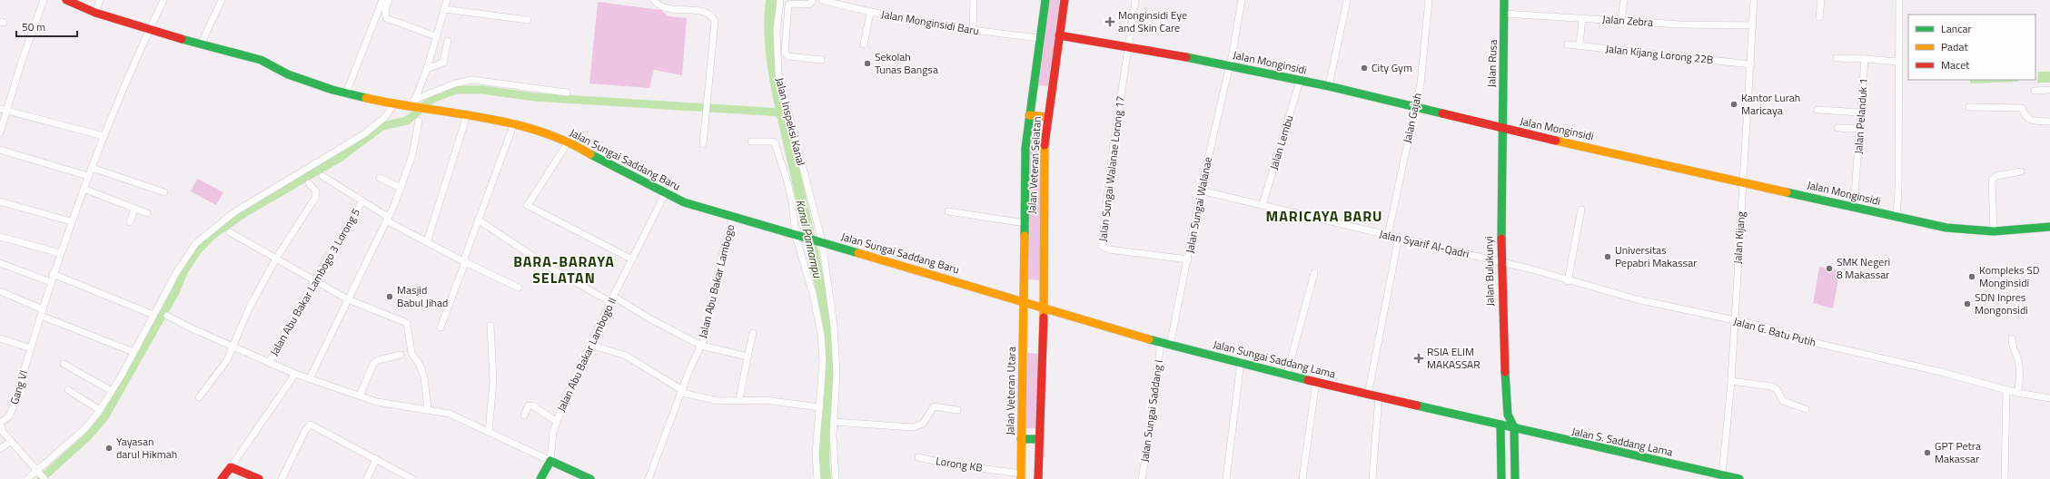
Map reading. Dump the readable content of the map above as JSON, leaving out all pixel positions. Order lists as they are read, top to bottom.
{
  "streets": {
    "main road": [
      "Jalan Monginsidi",
      "Jalan Rusa",
      "Jalan Sungai Saddang Baru",
      "Jalan Veteran Selatan",
      "Jalan Bulukunyi",
      "Jalan Sungai Saddang Lama",
      "Jalan Veteran Utara",
      "Jalan S. Saddang Lama"
    ],
    "street": [
      "Jalan Zebra",
      "Jalan Monginsidi Baru",
      "Jalan Kijang Lorong 22B",
      "Jalan Pelanduk 1",
      "Jalan Gajah",
      "Jalan Inspeksi Kanal",
      "Jalan Lembu",
      "Jalan Sungai Walanae Lorong 17",
      "Jalan Sungai Walanae",
      "Jalan Kijang",
      "Jalan Syarif Al-Qadri",
      "Jalan Abu Bakar Lambogo",
      "Jalan Abu Bakar Lambogo 3 Lorong 5",
      "Jalan G. Batu Putih",
      "Jalan Abu Bakar Lambogo II",
      "Gang VI",
      "Jalan Sungai Saddang I",
      "Lorong KB"
    ]
  },
  "crossings": [
    ["Jalan Zebra", "Jalan Rusa"],
    ["Jalan Zebra", "Jalan Kijang"],
    ["Jalan Monginsidi Baru", "Jalan Veteran Selatan"],
    ["Jalan Kijang Lorong 22B", "Jalan Kijang"],
    ["Jalan Monginsidi", "Jalan Rusa"],
    ["Jalan Monginsidi", "Jalan Pelanduk 1"],
    ["Jalan Monginsidi", "Jalan Gajah"],
    ["Jalan Monginsidi", "Jalan Lembu"],
    ["Jalan Monginsidi", "Jalan Veteran Selatan"],
    ["Jalan Monginsidi", "Jalan Sungai Walanae Lorong 17"],
    ["Jalan Monginsidi", "Jalan Sungai Walanae"],
    ["Jalan Monginsidi", "Jalan Kijang"],
    ["Jalan Monginsidi", "Jalan Bulukunyi"],
    ["Jalan Rusa", "Jalan Bulukunyi"],
    ["Jalan Gajah", "Jalan Syarif Al-Qadri"],
    ["Jalan Inspeksi Kanal", "Jalan Sungai Saddang Baru"],
    ["Jalan Lembu", "Jalan Syarif Al-Qadri"],
    ["Jalan Sungai Saddang Baru", "Jalan Veteran Selatan"],
    ["Jalan Sungai Saddang Baru", "Jalan Abu Bakar Lambogo"],
    ["Jalan Sungai Saddang Baru", "Jalan Abu Bakar Lambogo II"],
    ["Jalan Sungai Saddang Baru", "Jalan Sungai Saddang Lama"],
    ["Jalan Sungai Saddang Baru", "Gang VI"],
    ["Jalan Sungai Saddang Baru", "Jalan Veteran Utara"],
    ["Jalan Veteran Selatan", "Jalan Sungai Saddang Lama"],
    ["Jalan Veteran Selatan", "Jalan Veteran Utara"],
    ["Jalan Sungai Walanae Lorong 17", "Jalan Sungai Walanae"],
    ["Jalan Sungai Walanae", "Jalan Syarif Al-Qadri"],
    ["Jalan Sungai Walanae", "Jalan Sungai Saddang Lama"],
    ["Jalan Kijang", "Jalan G. Batu Putih"],
    ["Jalan Kijang", "Jalan S. Saddang Lama"],
    ["Jalan Syarif Al-Qadri", "Jalan Bulukunyi"],
    ["Jalan Syarif Al-Qadri", "Jalan G. Batu Putih"],
    ["Jalan Bulukunyi", "Jalan G. Batu Putih"],
    ["Jalan Bulukunyi", "Jalan S. Saddang Lama"],
    ["Jalan Sungai Saddang Lama", "Jalan Sungai Saddang I"],
    ["Jalan Sungai Saddang Lama", "Jalan S. Saddang Lama"],
    ["Jalan Veteran Utara", "Lorong KB"]
  ],
  "districts": ["MARICAYA BARU", "BARA-BARAYA SELATAN"],
  "water": ["Kanal Pannampu"],
  "places": {
    "health": ["Monginsidi Eye and Skin Care", "RSIA ELIM MAKASSAR"],
    "other": [
      "Sekolah Tunas Bangsa",
      "City Gym",
      "Kantor Lurah Maricaya",
      "Universitas Pepabri Makassar",
      "SMK Negeri 8 Makassar",
      "Kompleks SD Monginsidi",
      "Masjid Babul Jihad",
      "SDN Inpres Mongonsidi",
      "Yayasan darul Hikmah",
      "GPT Petra Makassar"
    ]
  },
  "legend": ["Lancar", "Padat", "Macet"],
  "scale_bar": "50 m"
}
